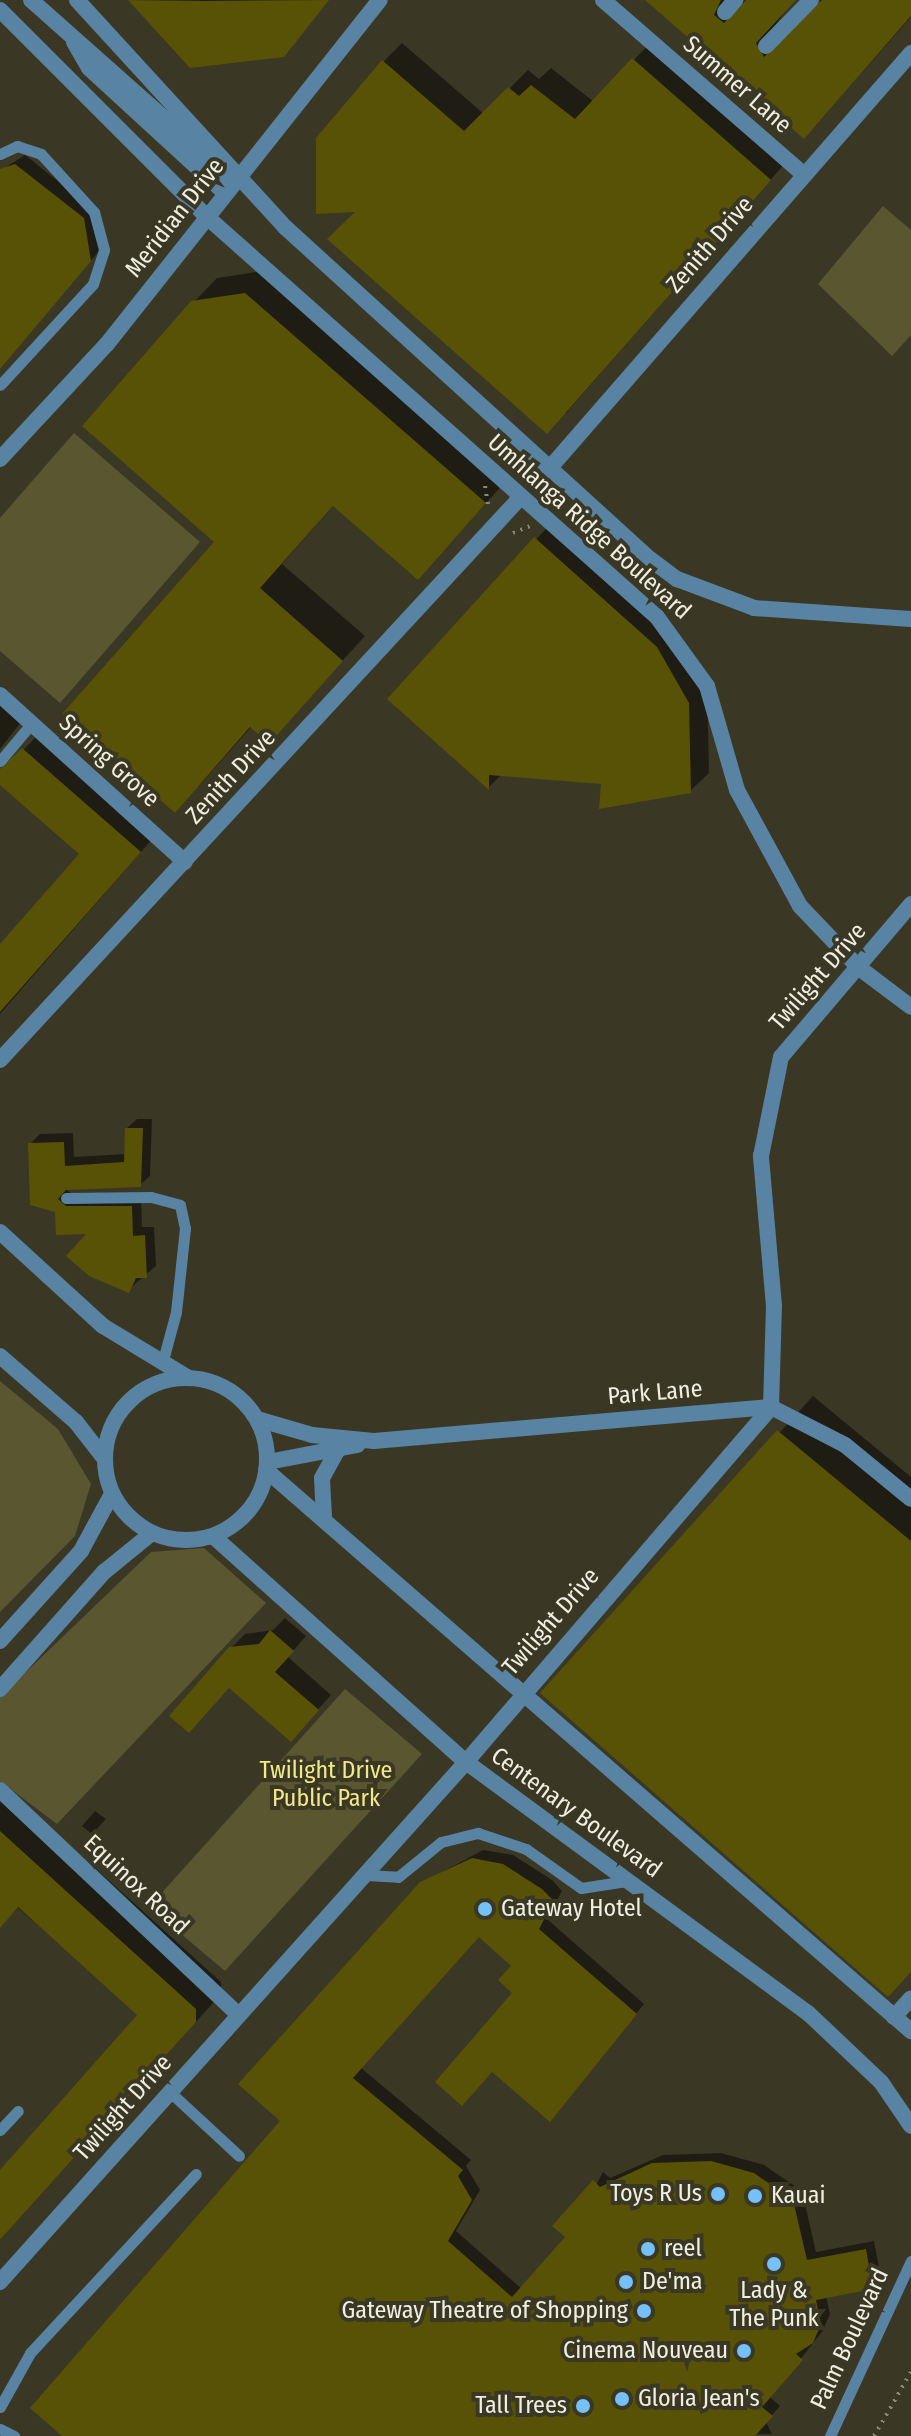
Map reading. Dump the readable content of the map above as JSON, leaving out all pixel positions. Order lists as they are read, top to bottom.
{
  "streets": {
    "street": [
      "Summer Lane",
      "Meridian Drive",
      "Zenith Drive",
      "Umhlanga Ridge Boulevard",
      "Spring Grove",
      "Twilight Drive",
      "Park Lane",
      "Centenary Boulevard",
      "Equinox Road"
    ],
    "lane": ["Palm Boulevard"]
  },
  "crossings": [
    ["Summer Lane", "Zenith Drive"],
    ["Meridian Drive", "Umhlanga Ridge Boulevard"],
    ["Zenith Drive", "Umhlanga Ridge Boulevard"],
    ["Zenith Drive", "Spring Grove"],
    ["Umhlanga Ridge Boulevard", "Twilight Drive"],
    ["Twilight Drive", "Park Lane"],
    ["Twilight Drive", "Centenary Boulevard"],
    ["Twilight Drive", "Equinox Road"],
    ["Park Lane", "Centenary Boulevard"]
  ],
  "parks": ["Twilight Drive Public Park"],
  "places": [
    "Gateway Hotel",
    "Toys R Us",
    "Kauai",
    "reel",
    "Lady & The Punk",
    "De'ma",
    "Gateway Theatre of Shopping",
    "Cinema Nouveau",
    "Gloria Jean's",
    "Tall Trees"
  ]
}
